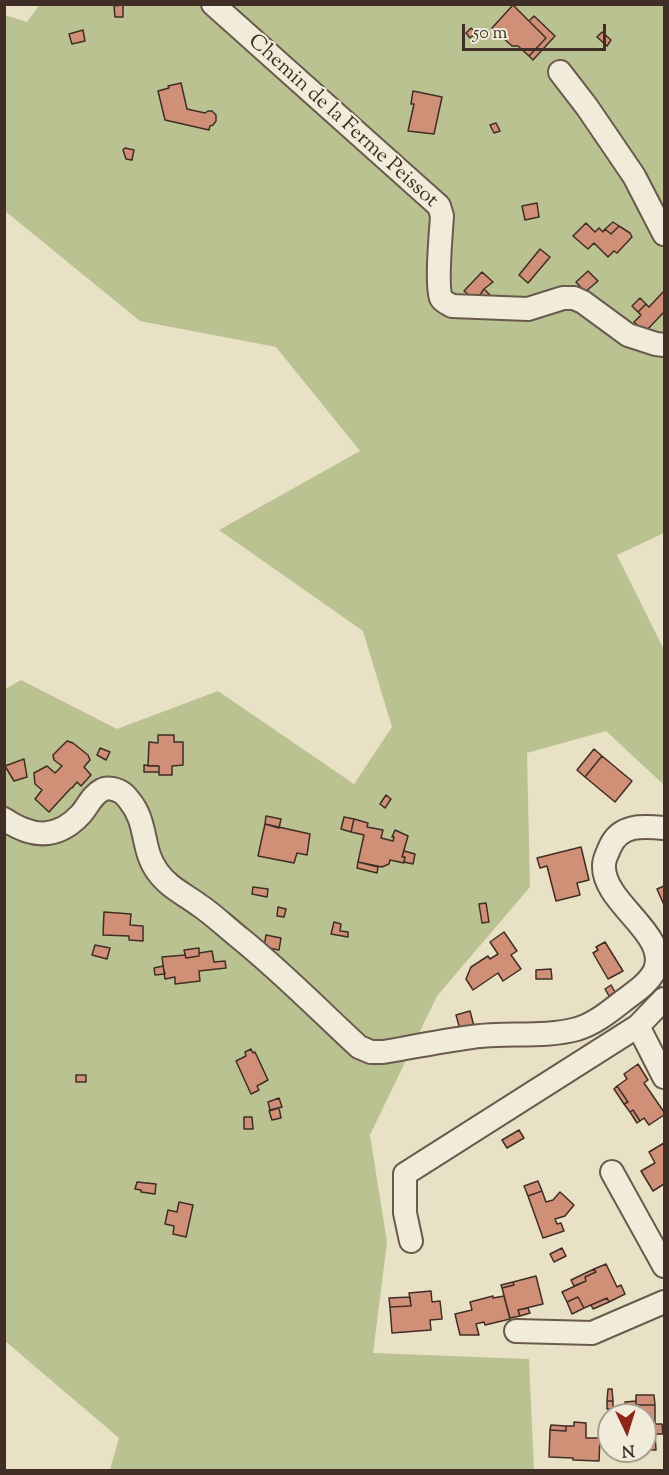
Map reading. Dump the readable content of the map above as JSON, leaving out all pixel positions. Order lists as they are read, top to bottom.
{
  "streets": {
    "street": ["Chemin de la Ferme Peissot"]
  },
  "scale_bar": "50 m",
  "north": "bottom"
}
